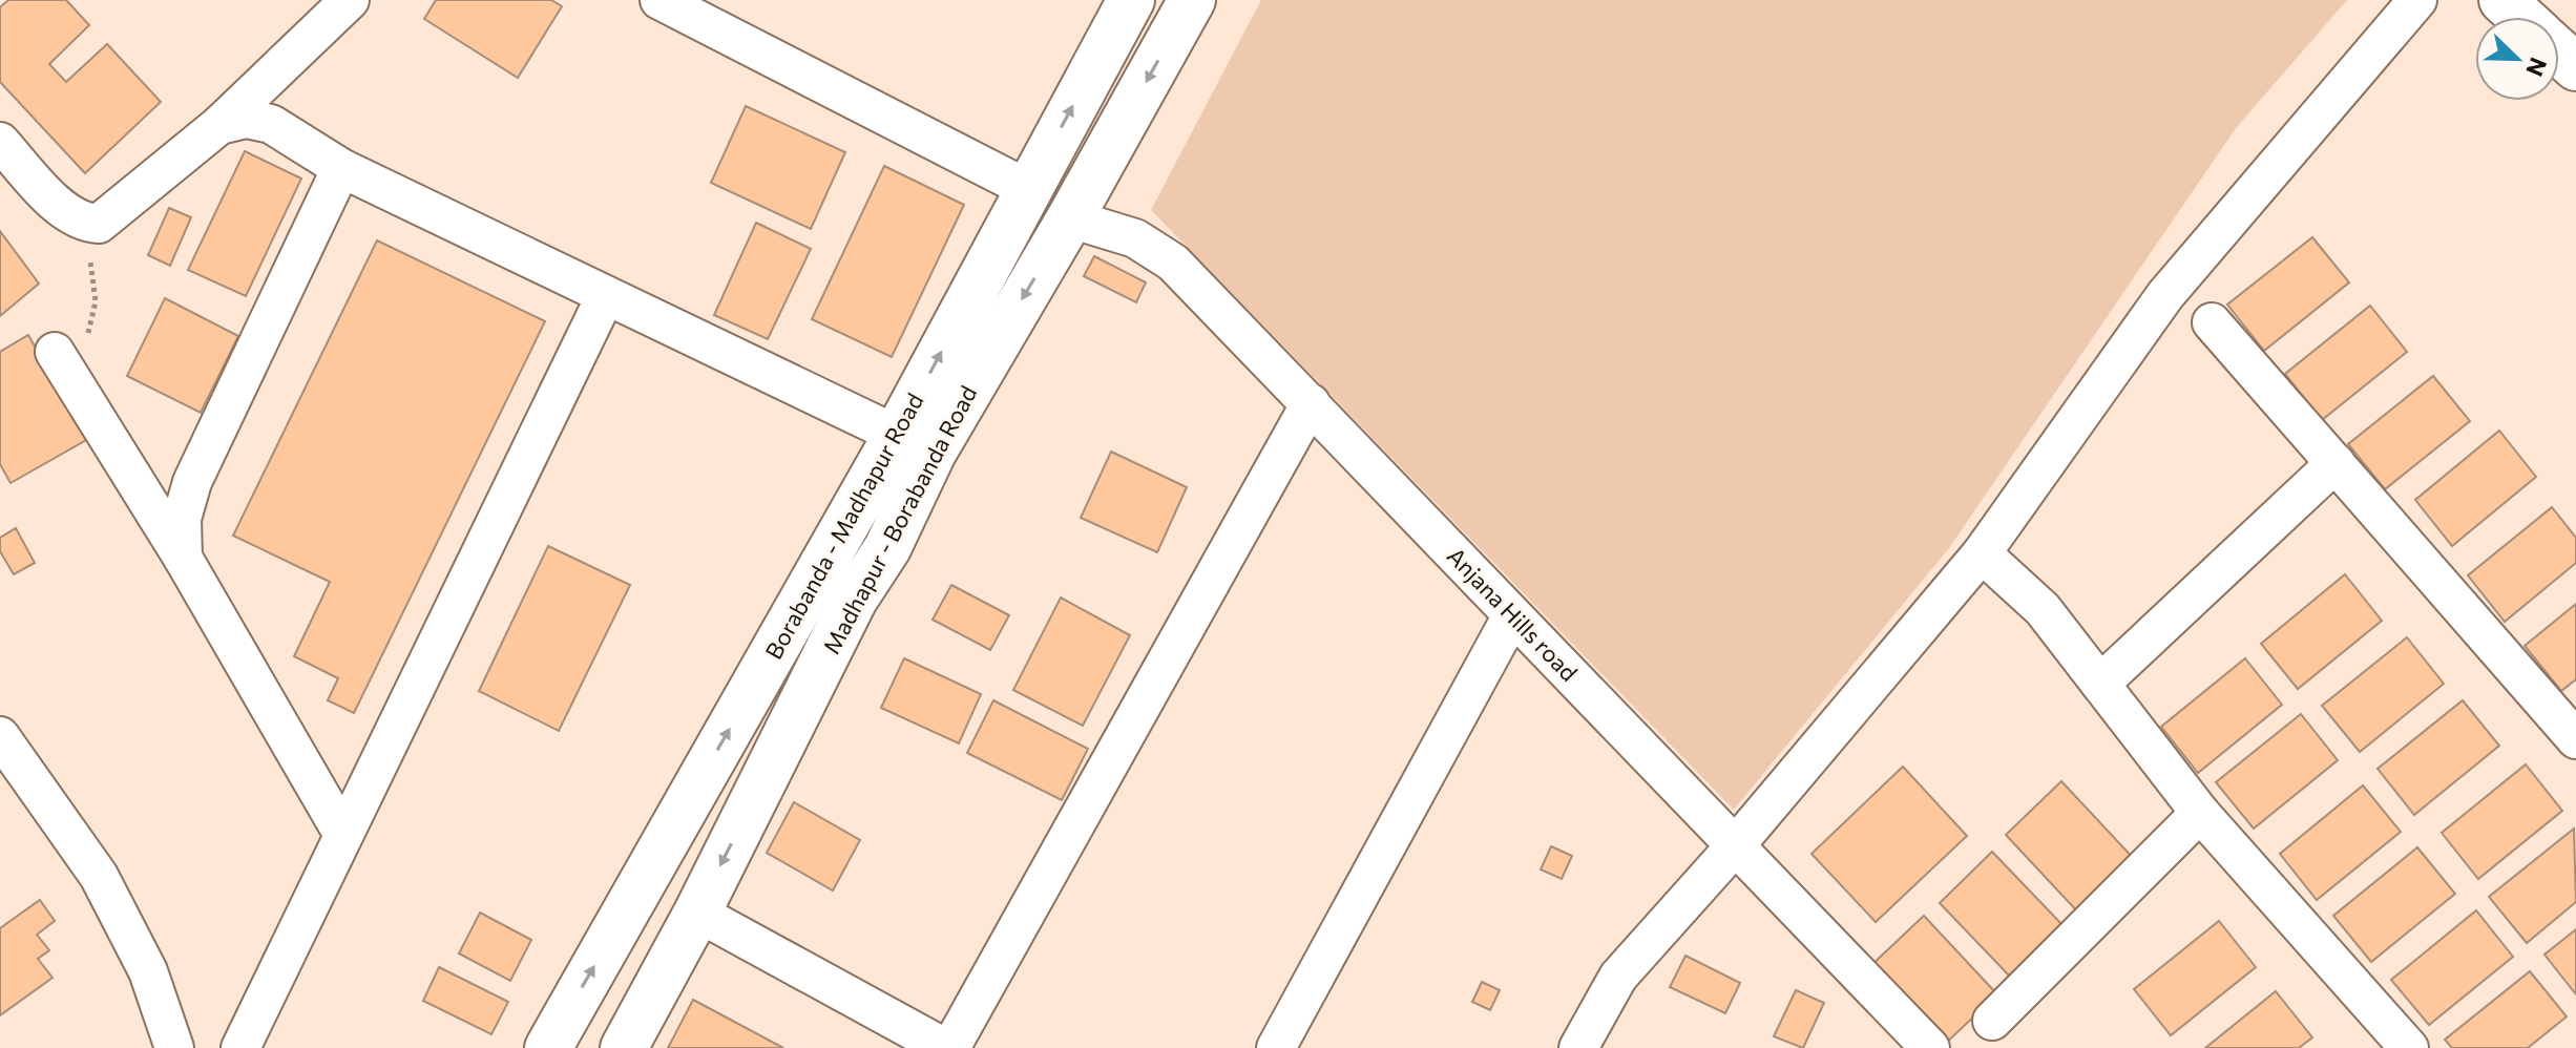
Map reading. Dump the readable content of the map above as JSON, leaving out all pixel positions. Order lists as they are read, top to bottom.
{
  "streets": {
    "street": ["Madhapur - Borabanda Road", "Borabanda - Madhapur Road", "Anjana Hills road"]
  },
  "crossings": [
    ["Madhapur - Borabanda Road", "Anjana Hills road"]
  ],
  "north": "bottom right"
}
